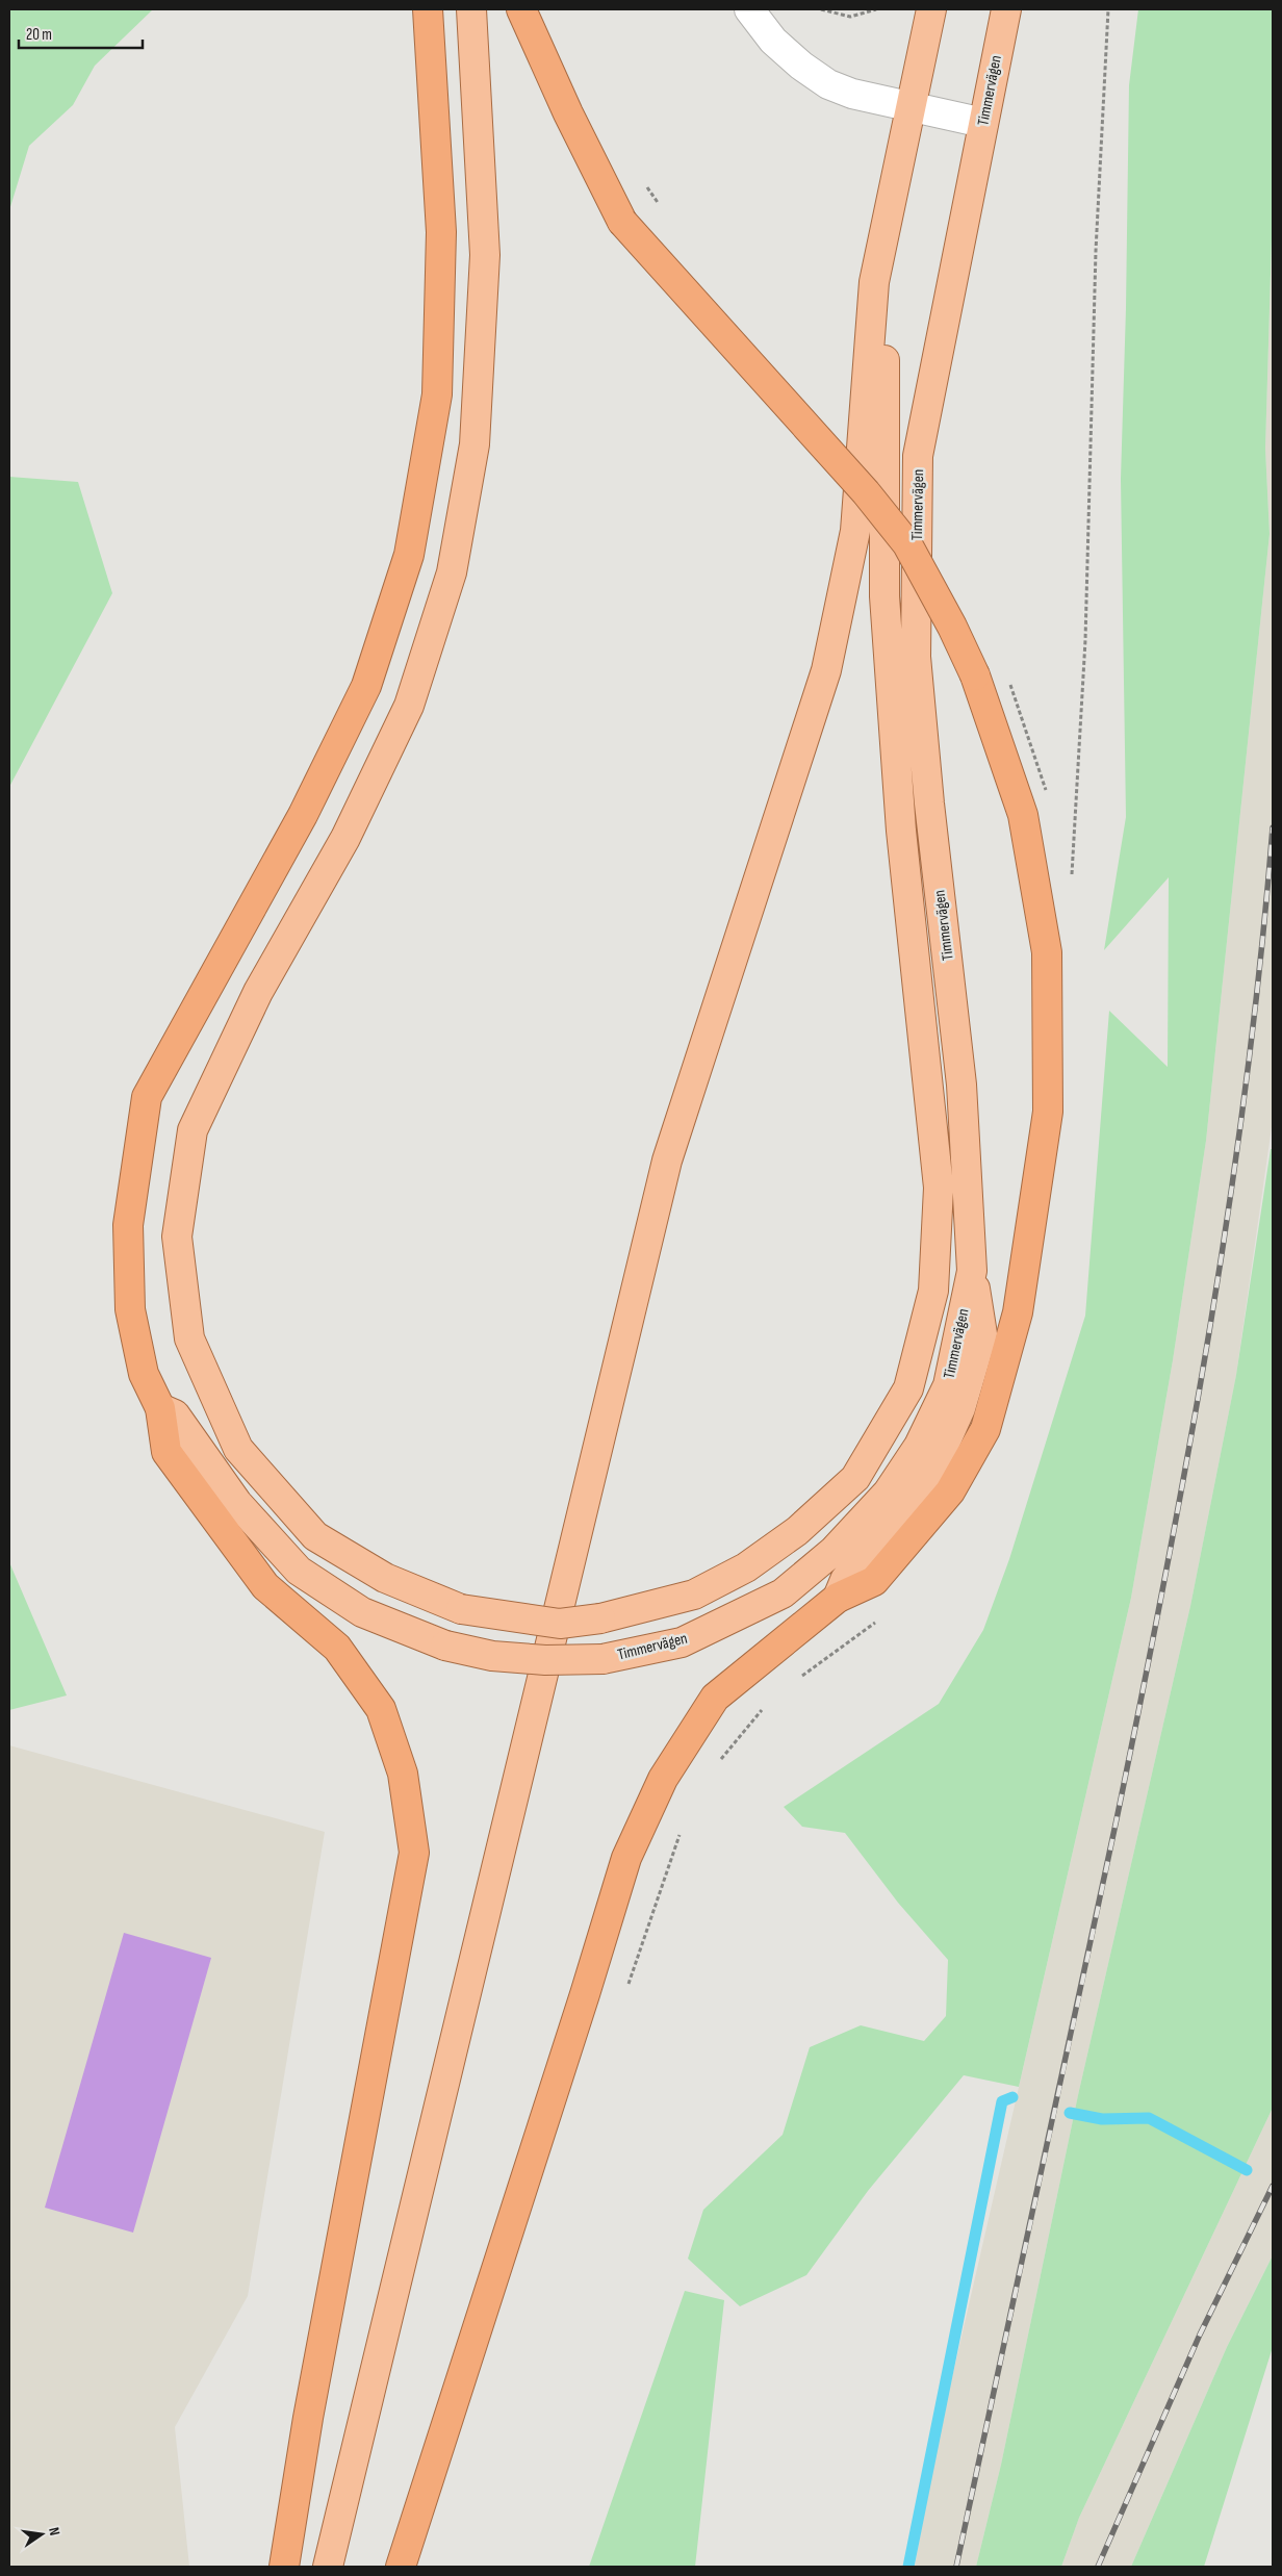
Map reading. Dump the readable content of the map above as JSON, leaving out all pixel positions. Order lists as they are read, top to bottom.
{
  "streets": {
    "main road": ["Timmervägen"]
  },
  "scale_bar": "20 m",
  "north": "right"
}
